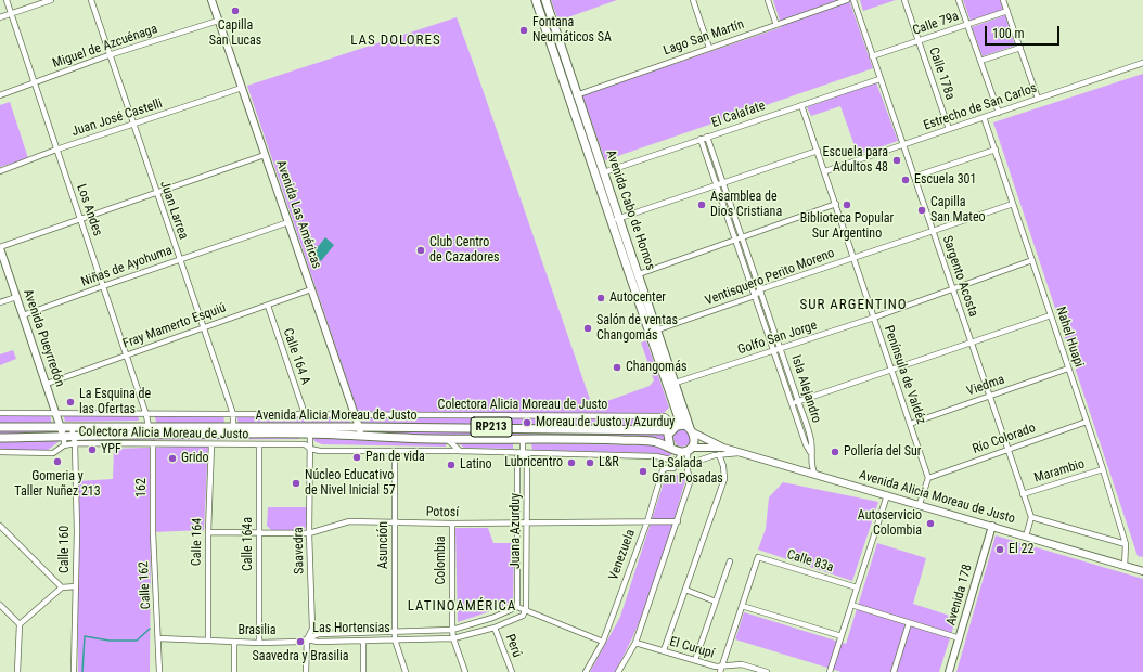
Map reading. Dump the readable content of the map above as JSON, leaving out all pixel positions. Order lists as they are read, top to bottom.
{
  "streets": {
    "main road": [
      "Avenida Cabo de Hornos",
      "Avenida Las Américas",
      "Avenida Pueyrredón",
      "Avenida Alicia Moreau de Justo",
      "RP213",
      "Avenida 178"
    ],
    "street": [
      "Calle 79a",
      "Lago San Martín",
      "Miguel de Azcuénaga",
      "Calle 178a",
      "Estrecho de San Carlos",
      "El Calafate",
      "Juan José Castelli",
      "Los Andes",
      "Juan Larrea",
      "Niñas de Ayohuma",
      "Sargento Acosta",
      "Ventisquero Perito Moreno",
      "Fray Mamerto Esquiú",
      "Nahel Huapi",
      "Golfo San Jorge",
      "Calle 164 A",
      "Península de Valdéz",
      "Viedma",
      "Isla Alejandro",
      "Colectora Alicia Moreau de Justo",
      "Río Colorado",
      "Marambio",
      "162",
      "Potosí",
      "Juana Azurduy",
      "Calle 164",
      "Calle 164a",
      "Asunción",
      "Calle 160",
      "Saavedra",
      "Venezuela",
      "Colombia",
      "Calle 83a",
      "Calle 162",
      "Las Hortensias",
      "Brasilia",
      "Perú",
      "El Curupí"
    ]
  },
  "crossings": [
    ["Calle 79a", "Calle 178a"],
    ["Calle 79a", "Sargento Acosta"],
    ["Lago San Martín", "Avenida Cabo de Hornos"],
    ["Miguel de Azcuénaga", "Los Andes"],
    ["Miguel de Azcuénaga", "Juan Larrea"],
    ["Miguel de Azcuénaga", "Avenida Las Américas"],
    ["Calle 178a", "Estrecho de San Carlos"],
    ["Estrecho de San Carlos", "Sargento Acosta"],
    ["Estrecho de San Carlos", "Nahel Huapi"],
    ["Estrecho de San Carlos", "Península de Valdéz"],
    ["El Calafate", "Avenida Cabo de Hornos"],
    ["El Calafate", "Sargento Acosta"],
    ["El Calafate", "Península de Valdéz"],
    ["El Calafate", "Isla Alejandro"],
    ["Juan José Castelli", "Los Andes"],
    ["Juan José Castelli", "Juan Larrea"],
    ["Juan José Castelli", "Avenida Las Américas"],
    ["Los Andes", "Niñas de Ayohuma"],
    ["Los Andes", "Fray Mamerto Esquiú"],
    ["Los Andes", "Colectora Alicia Moreau de Justo"],
    ["Los Andes", "Avenida Alicia Moreau de Justo"],
    ["Juan Larrea", "Niñas de Ayohuma"],
    ["Juan Larrea", "Fray Mamerto Esquiú"],
    ["Juan Larrea", "Colectora Alicia Moreau de Justo"],
    ["Juan Larrea", "Avenida Alicia Moreau de Justo"],
    ["Avenida Cabo de Hornos", "Ventisquero Perito Moreno"],
    ["Avenida Cabo de Hornos", "Golfo San Jorge"],
    ["Avenida Cabo de Hornos", "Colectora Alicia Moreau de Justo"],
    ["Avenida Cabo de Hornos", "Avenida Alicia Moreau de Justo"],
    ["Avenida Las Américas", "Niñas de Ayohuma"],
    ["Avenida Las Américas", "Fray Mamerto Esquiú"],
    ["Avenida Las Américas", "Colectora Alicia Moreau de Justo"],
    ["Avenida Las Américas", "Avenida Alicia Moreau de Justo"],
    ["Niñas de Ayohuma", "Avenida Pueyrredón"],
    ["Sargento Acosta", "Ventisquero Perito Moreno"],
    ["Sargento Acosta", "Golfo San Jorge"],
    ["Sargento Acosta", "Viedma"],
    ["Sargento Acosta", "Río Colorado"],
    ["Sargento Acosta", "Marambio"],
    ["Ventisquero Perito Moreno", "Nahel Huapi"],
    ["Ventisquero Perito Moreno", "Península de Valdéz"],
    ["Ventisquero Perito Moreno", "Isla Alejandro"],
    ["Fray Mamerto Esquiú", "Avenida Pueyrredón"],
    ["Fray Mamerto Esquiú", "Calle 164 A"],
    ["Nahel Huapi", "Golfo San Jorge"],
    ["Nahel Huapi", "Viedma"],
    ["Nahel Huapi", "Avenida Alicia Moreau de Justo"],
    ["Nahel Huapi", "Río Colorado"],
    ["Nahel Huapi", "Marambio"],
    ["Avenida Pueyrredón", "Colectora Alicia Moreau de Justo"],
    ["Avenida Pueyrredón", "Avenida Alicia Moreau de Justo"],
    ["Golfo San Jorge", "Península de Valdéz"],
    ["Golfo San Jorge", "Isla Alejandro"],
    ["Calle 164 A", "Colectora Alicia Moreau de Justo"],
    ["Península de Valdéz", "Viedma"],
    ["Península de Valdéz", "Río Colorado"],
    ["Isla Alejandro", "Avenida Alicia Moreau de Justo"],
    ["Colectora Alicia Moreau de Justo", "Avenida Alicia Moreau de Justo"],
    ["Colectora Alicia Moreau de Justo", "162"],
    ["Colectora Alicia Moreau de Justo", "Juana Azurduy"],
    ["Colectora Alicia Moreau de Justo", "Calle 164"],
    ["Colectora Alicia Moreau de Justo", "Calle 164a"],
    ["Colectora Alicia Moreau de Justo", "Asunción"],
    ["Colectora Alicia Moreau de Justo", "Calle 160"],
    ["Colectora Alicia Moreau de Justo", "Saavedra"],
    ["Colectora Alicia Moreau de Justo", "Venezuela"],
    ["Avenida Alicia Moreau de Justo", "Juana Azurduy"],
    ["Avenida Alicia Moreau de Justo", "Calle 160"],
    ["Avenida Alicia Moreau de Justo", "Saavedra"],
    ["Avenida Alicia Moreau de Justo", "Avenida 178"],
    ["162", "Calle 162"],
    ["Potosí", "Juana Azurduy"],
    ["Potosí", "Calle 164"],
    ["Potosí", "Calle 164a"],
    ["Potosí", "Asunción"],
    ["Potosí", "Saavedra"],
    ["Potosí", "Venezuela"],
    ["Potosí", "Colombia"],
    ["Juana Azurduy", "Las Hortensias"],
    ["Calle 164", "Brasilia"],
    ["Calle 164a", "Brasilia"],
    ["Asunción", "Las Hortensias"],
    ["Saavedra", "Las Hortensias"],
    ["Saavedra", "Brasilia"],
    ["Colombia", "Las Hortensias"],
    ["Calle 162", "Brasilia"],
    ["Las Hortensias", "Brasilia"],
    ["Las Hortensias", "Perú"]
  ],
  "districts": ["LAS DOLORES", "SUR ARGENTINO", "LATINOAMÉRICA"],
  "places": [
    "Capilla San Lucas",
    "Fontana Neumáticos SA",
    "Escuela para Adultos 48",
    "Escuela 301",
    "Asamblea de Dios Cristiana",
    "Biblioteca Popular Sur Argentino",
    "Capilla San Mateo",
    "Club Centro de Cazadores",
    "Autocenter",
    "Salón de ventas Changomás",
    "Changomás",
    "La Esquina de las Ofertas",
    "Moreau de Justo y Azurduy",
    "YPF",
    "Pollería del Sur",
    "Pan de vida",
    "Grido",
    "Gomeria y Taller Nuñez 213",
    "Lubricentro",
    "L&R",
    "Latino",
    "La Salada Gran Posadas",
    "Núcleo Educativo de Nivel Inicial 57",
    "Autoservicio Colombia",
    "El 22",
    "Saavedra y Brasilia"
  ],
  "scale_bar": "100 m"
}
